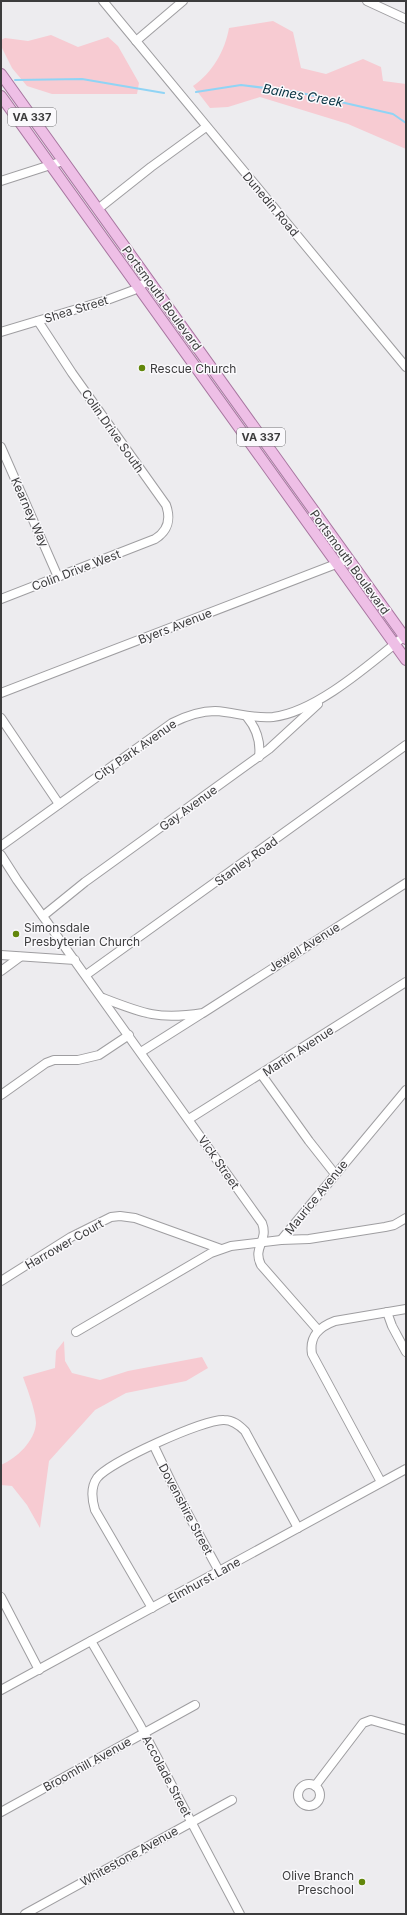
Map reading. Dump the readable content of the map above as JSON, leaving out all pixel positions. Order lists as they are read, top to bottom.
{
  "streets": {
    "main road": ["VA 337", "Portsmouth Boulevard"],
    "street": [
      "Dunedin Road",
      "Shea Street",
      "Colin Drive South",
      "Kearney Way",
      "Colin Drive West",
      "Byers Avenue",
      "City Park Avenue",
      "Gay Avenue",
      "Stanley Road",
      "Jewell Avenue",
      "Martin Avenue",
      "Vick Street",
      "Maurice Avenue",
      "Harrower Court",
      "Dovenshire Street",
      "Elmhurst Lane",
      "Broomhill Avenue",
      "Accolade Street",
      "Whitestone Avenue"
    ]
  },
  "crossings": [
    ["Portsmouth Boulevard", "Shea Street"],
    ["Portsmouth Boulevard", "Byers Avenue"],
    ["Portsmouth Boulevard", "City Park Avenue"],
    ["Shea Street", "Colin Drive South"],
    ["Colin Drive South", "Colin Drive West"],
    ["Kearney Way", "Colin Drive West"],
    ["City Park Avenue", "Gay Avenue"],
    ["Gay Avenue", "Vick Street"],
    ["Stanley Road", "Vick Street"],
    ["Jewell Avenue", "Vick Street"],
    ["Martin Avenue", "Vick Street"],
    ["Vick Street", "Maurice Avenue"],
    ["Maurice Avenue", "Harrower Court"],
    ["Dovenshire Street", "Elmhurst Lane"],
    ["Elmhurst Lane", "Accolade Street"],
    ["Broomhill Avenue", "Accolade Street"],
    ["Accolade Street", "Whitestone Avenue"]
  ],
  "water": ["Baines Creek"],
  "places": ["Rescue Church", "Simonsdale Presbyterian Church", "Olive Branch Preschool"]
}
